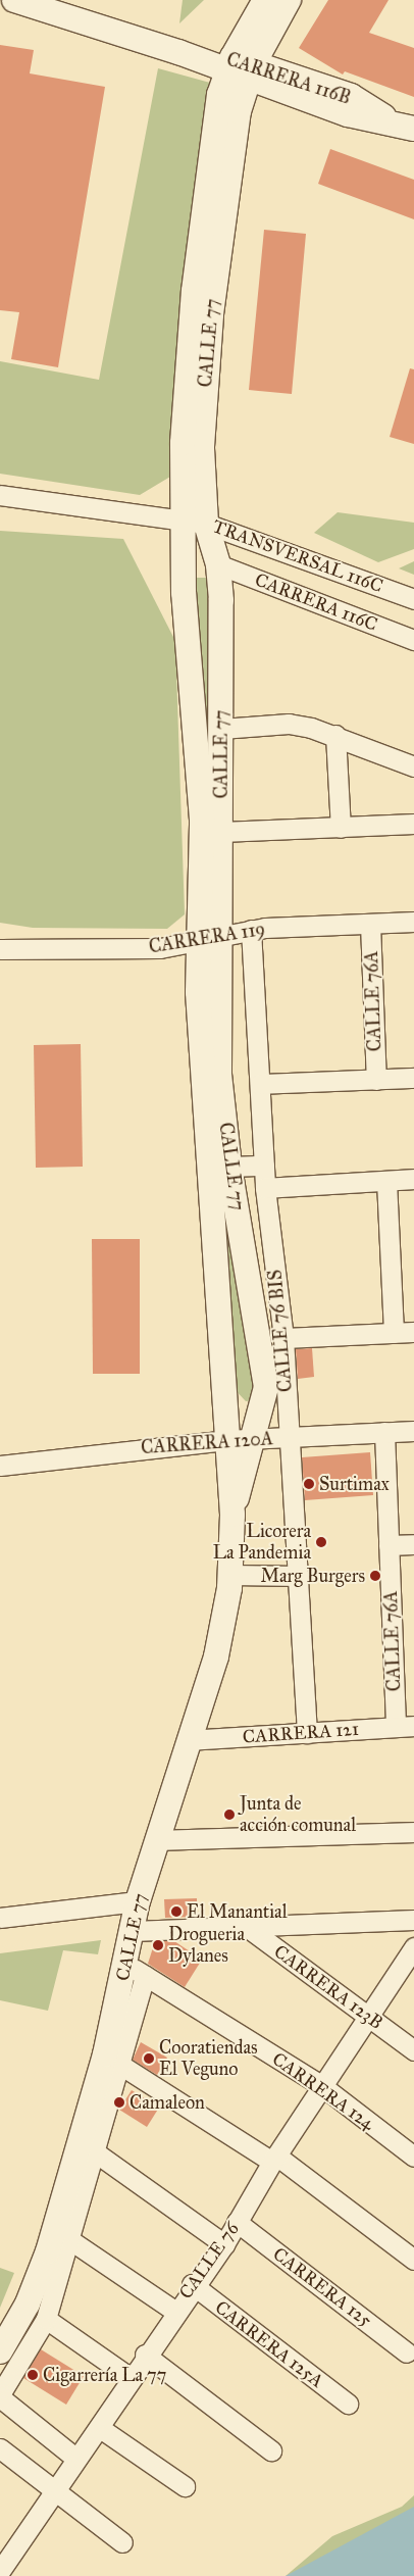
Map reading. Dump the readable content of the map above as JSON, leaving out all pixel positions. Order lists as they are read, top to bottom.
{
  "streets": {
    "street": [
      "CARRERA 116B",
      "CALLE 77",
      "TRANSVERSAL 116C",
      "CARRERA 116C",
      "CARRERA 119",
      "CALLE 76A",
      "CALLE 76 BIS",
      "CARRERA 120A",
      "CARRERA 121",
      "CARRERA 123B",
      "CARRERA 124",
      "CALLE 76",
      "CARRERA 125",
      "CARRERA 125A"
    ]
  },
  "crossings": [
    ["CARRERA 116B", "CALLE 77"],
    ["CALLE 77", "TRANSVERSAL 116C"],
    ["CALLE 77", "CARRERA 116C"],
    ["CALLE 77", "CARRERA 119"],
    ["CALLE 77", "CARRERA 120A"],
    ["CALLE 77", "CARRERA 121"],
    ["CALLE 77", "CARRERA 124"],
    ["CARRERA 119", "CALLE 76A"],
    ["CARRERA 119", "CALLE 76 BIS"],
    ["CALLE 76A", "CARRERA 120A"],
    ["CALLE 76A", "CARRERA 121"],
    ["CALLE 76 BIS", "CARRERA 120A"],
    ["CALLE 76 BIS", "CARRERA 121"],
    ["CARRERA 123B", "CALLE 76"],
    ["CARRERA 124", "CALLE 76"],
    ["CALLE 76", "CARRERA 125"],
    ["CALLE 76", "CARRERA 125A"]
  ],
  "places": [
    "Surtimax",
    "Licorera La Pandemia",
    "Marg Burgers",
    "Junta de acción comunal",
    "El Manantial",
    "Drogueria Dylanes",
    "Cooratiendas El Veguno",
    "Camaleon",
    "Cigarrería La 77"
  ]
}
